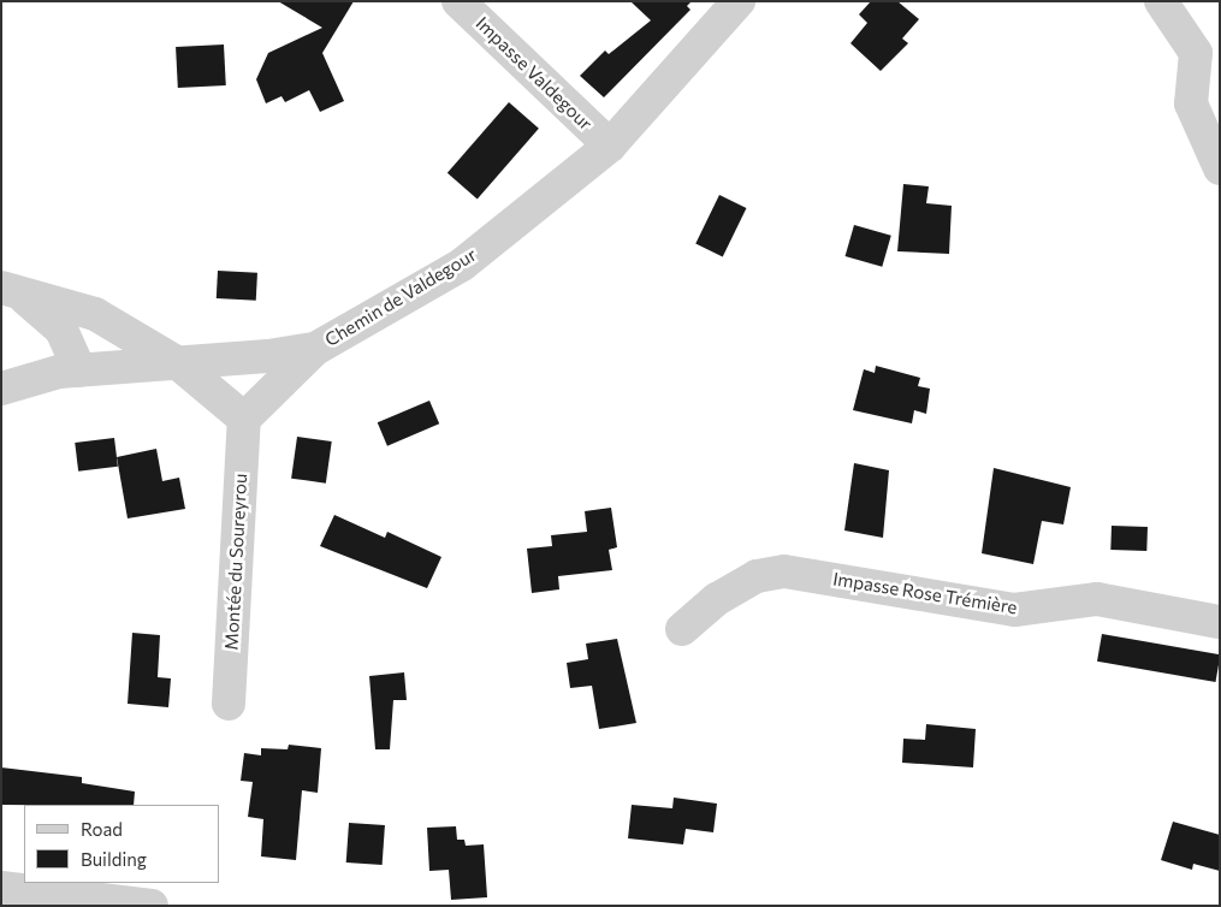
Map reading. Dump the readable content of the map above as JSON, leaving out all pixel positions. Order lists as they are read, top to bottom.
{
  "streets": {
    "street": [
      "Impasse Valdegour",
      "Chemin de Valdegour",
      "Montée du Soureyrou",
      "Impasse Rose Trémière"
    ]
  },
  "crossings": [
    ["Impasse Valdegour", "Chemin de Valdegour"]
  ],
  "legend": ["Road", "Building"]
}
